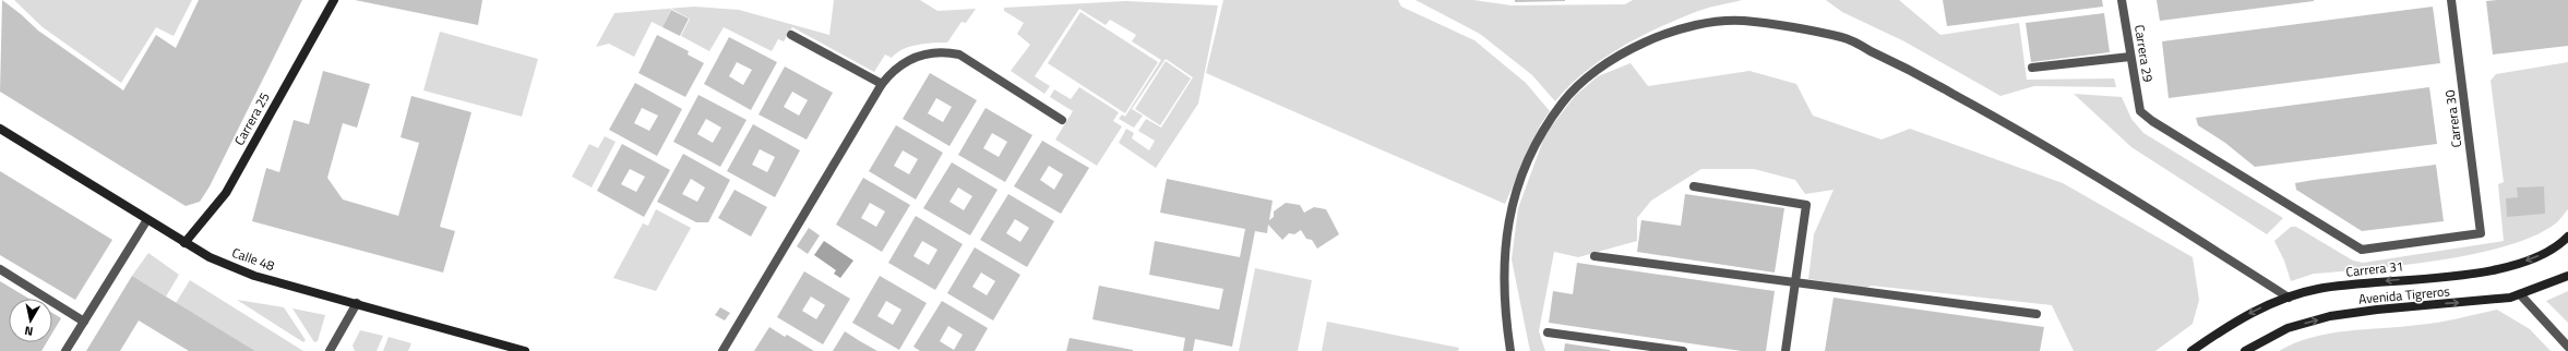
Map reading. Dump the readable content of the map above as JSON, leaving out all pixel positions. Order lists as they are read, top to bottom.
{
  "streets": {
    "street": [
      "Carrera 29",
      "Carrera 25",
      "Carrera 30",
      "Calle 48",
      "Carrera 31",
      "Avenida Tigreros"
    ]
  },
  "crossings": [
    ["Carrera 29", "Carrera 30"],
    ["Carrera 25", "Calle 48"]
  ],
  "one_way": ["Carrera 31", "Avenida Tigreros"],
  "north": "bottom"
}
